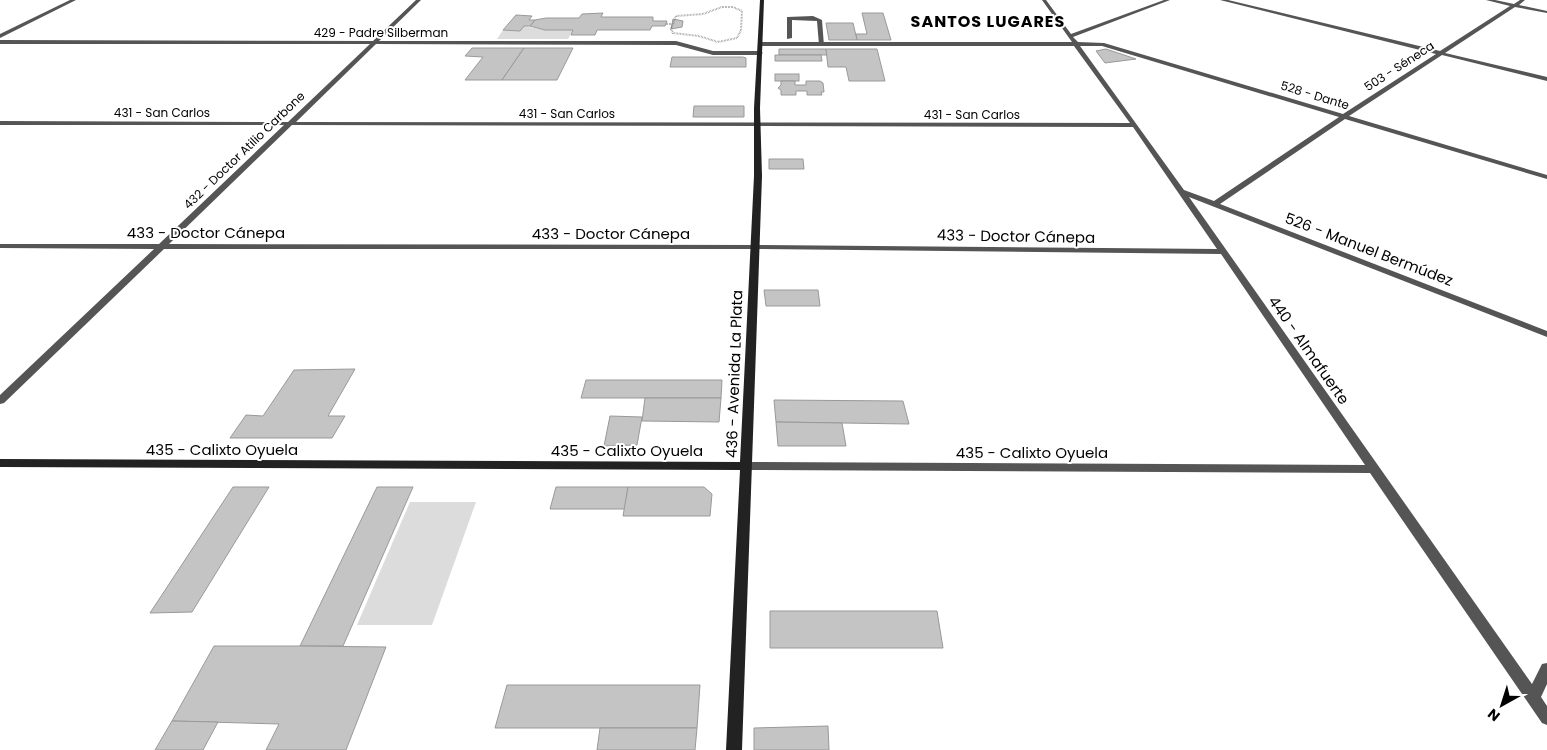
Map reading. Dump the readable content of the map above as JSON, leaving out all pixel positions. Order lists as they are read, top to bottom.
{
  "streets": {
    "street": [
      "429 - Padre Silberman",
      "503 - Séneca",
      "528 - Dante",
      "431 - San Carlos",
      "432 - Doctor Atilio Carbone",
      "433 - Doctor Cánepa",
      "526 - Manuel Bermúdez",
      "440 - Almafuerte",
      "436 - Avenida La Plata",
      "435 - Calixto Oyuela"
    ]
  },
  "crossings": [
    ["429 - Padre Silberman", "432 - Doctor Atilio Carbone"],
    ["429 - Padre Silberman", "436 - Avenida La Plata"],
    ["503 - Séneca", "528 - Dante"],
    ["503 - Séneca", "526 - Manuel Bermúdez"],
    ["528 - Dante", "440 - Almafuerte"],
    ["431 - San Carlos", "432 - Doctor Atilio Carbone"],
    ["431 - San Carlos", "440 - Almafuerte"],
    ["431 - San Carlos", "436 - Avenida La Plata"],
    ["432 - Doctor Atilio Carbone", "433 - Doctor Cánepa"],
    ["433 - Doctor Cánepa", "440 - Almafuerte"],
    ["433 - Doctor Cánepa", "436 - Avenida La Plata"],
    ["526 - Manuel Bermúdez", "440 - Almafuerte"],
    ["440 - Almafuerte", "435 - Calixto Oyuela"],
    ["436 - Avenida La Plata", "435 - Calixto Oyuela"]
  ],
  "districts": ["SANTOS LUGARES"],
  "north": "bottom left"
}
